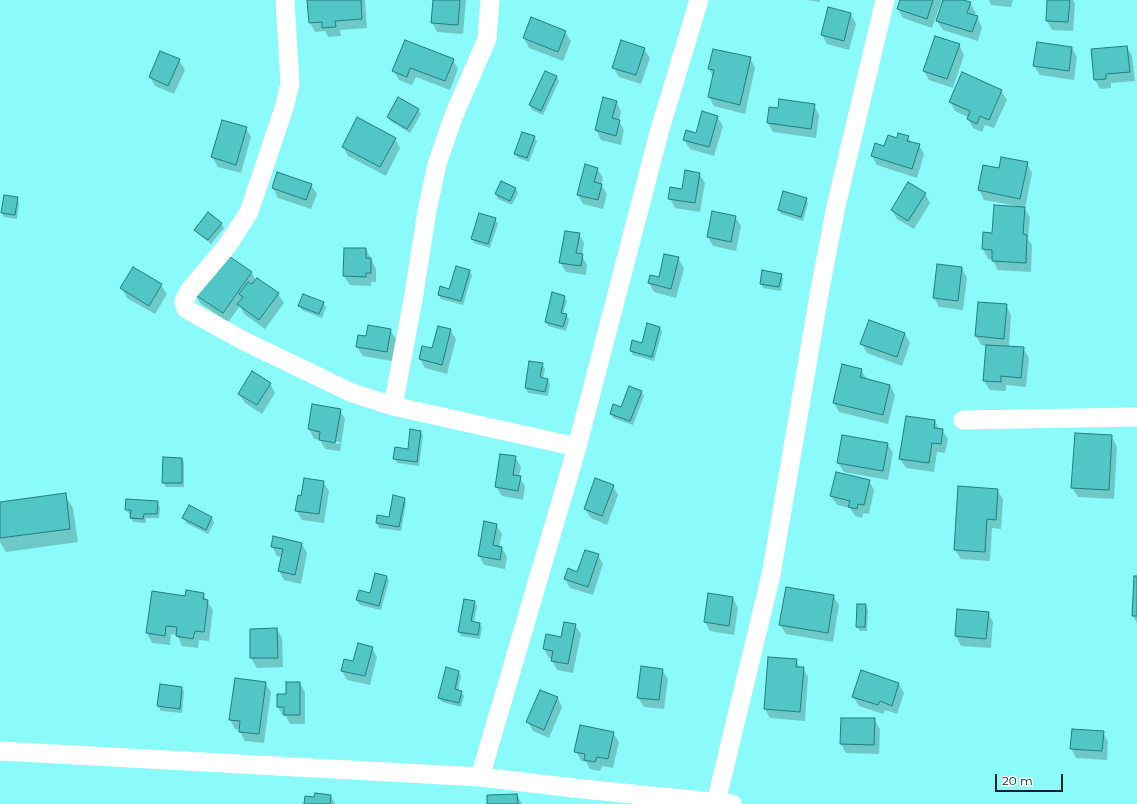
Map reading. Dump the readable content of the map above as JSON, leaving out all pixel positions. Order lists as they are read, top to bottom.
{
  "scale_bar": "20 m"
}
